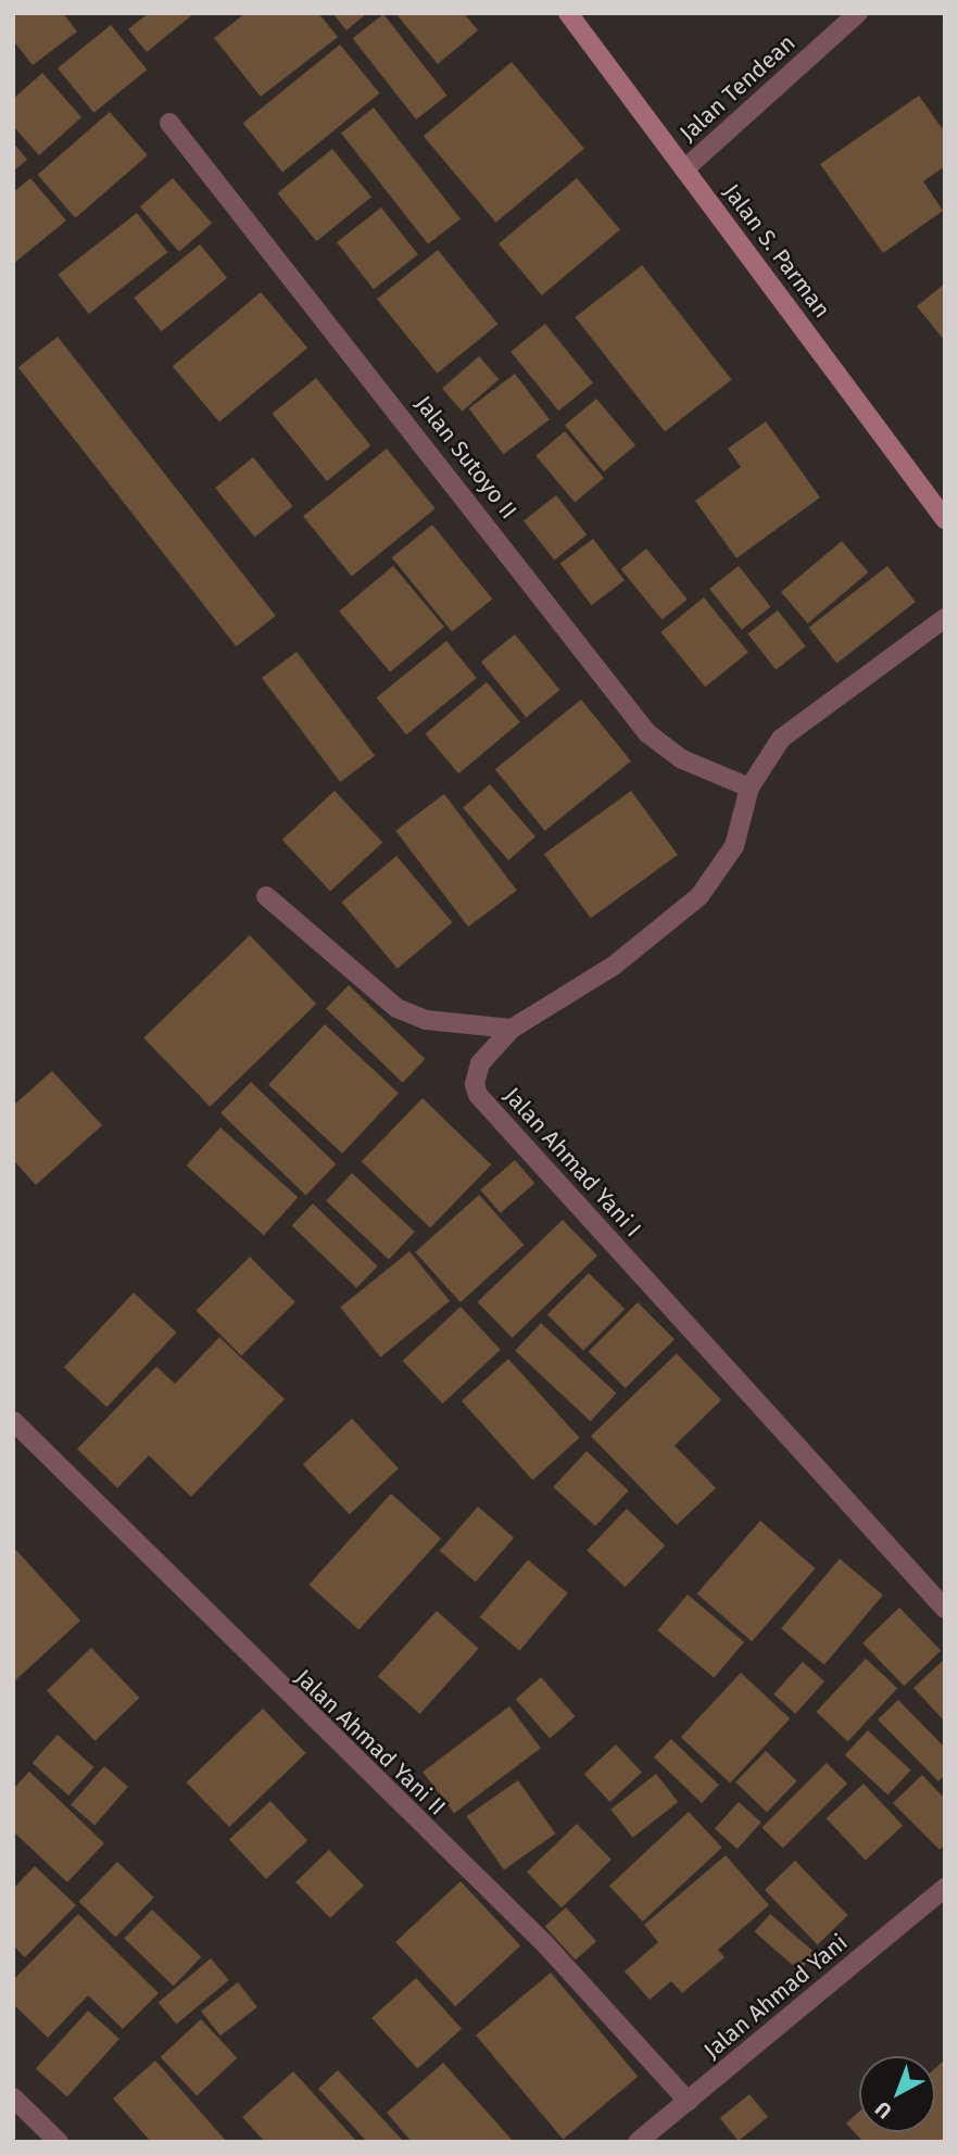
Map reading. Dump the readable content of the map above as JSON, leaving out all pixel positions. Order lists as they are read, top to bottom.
{
  "streets": {
    "street": [
      "Jalan Tendean",
      "Jalan S. Parman",
      "Jalan Sutoyo II",
      "Jalan Ahmad Yani I",
      "Jalan Ahmad Yani II",
      "Jalan Ahmad Yani"
    ]
  },
  "crossings": [
    ["Jalan Tendean", "Jalan S. Parman"],
    ["Jalan Sutoyo II", "Jalan Ahmad Yani I"],
    ["Jalan Ahmad Yani II", "Jalan Ahmad Yani"]
  ],
  "north": "bottom left"
}
